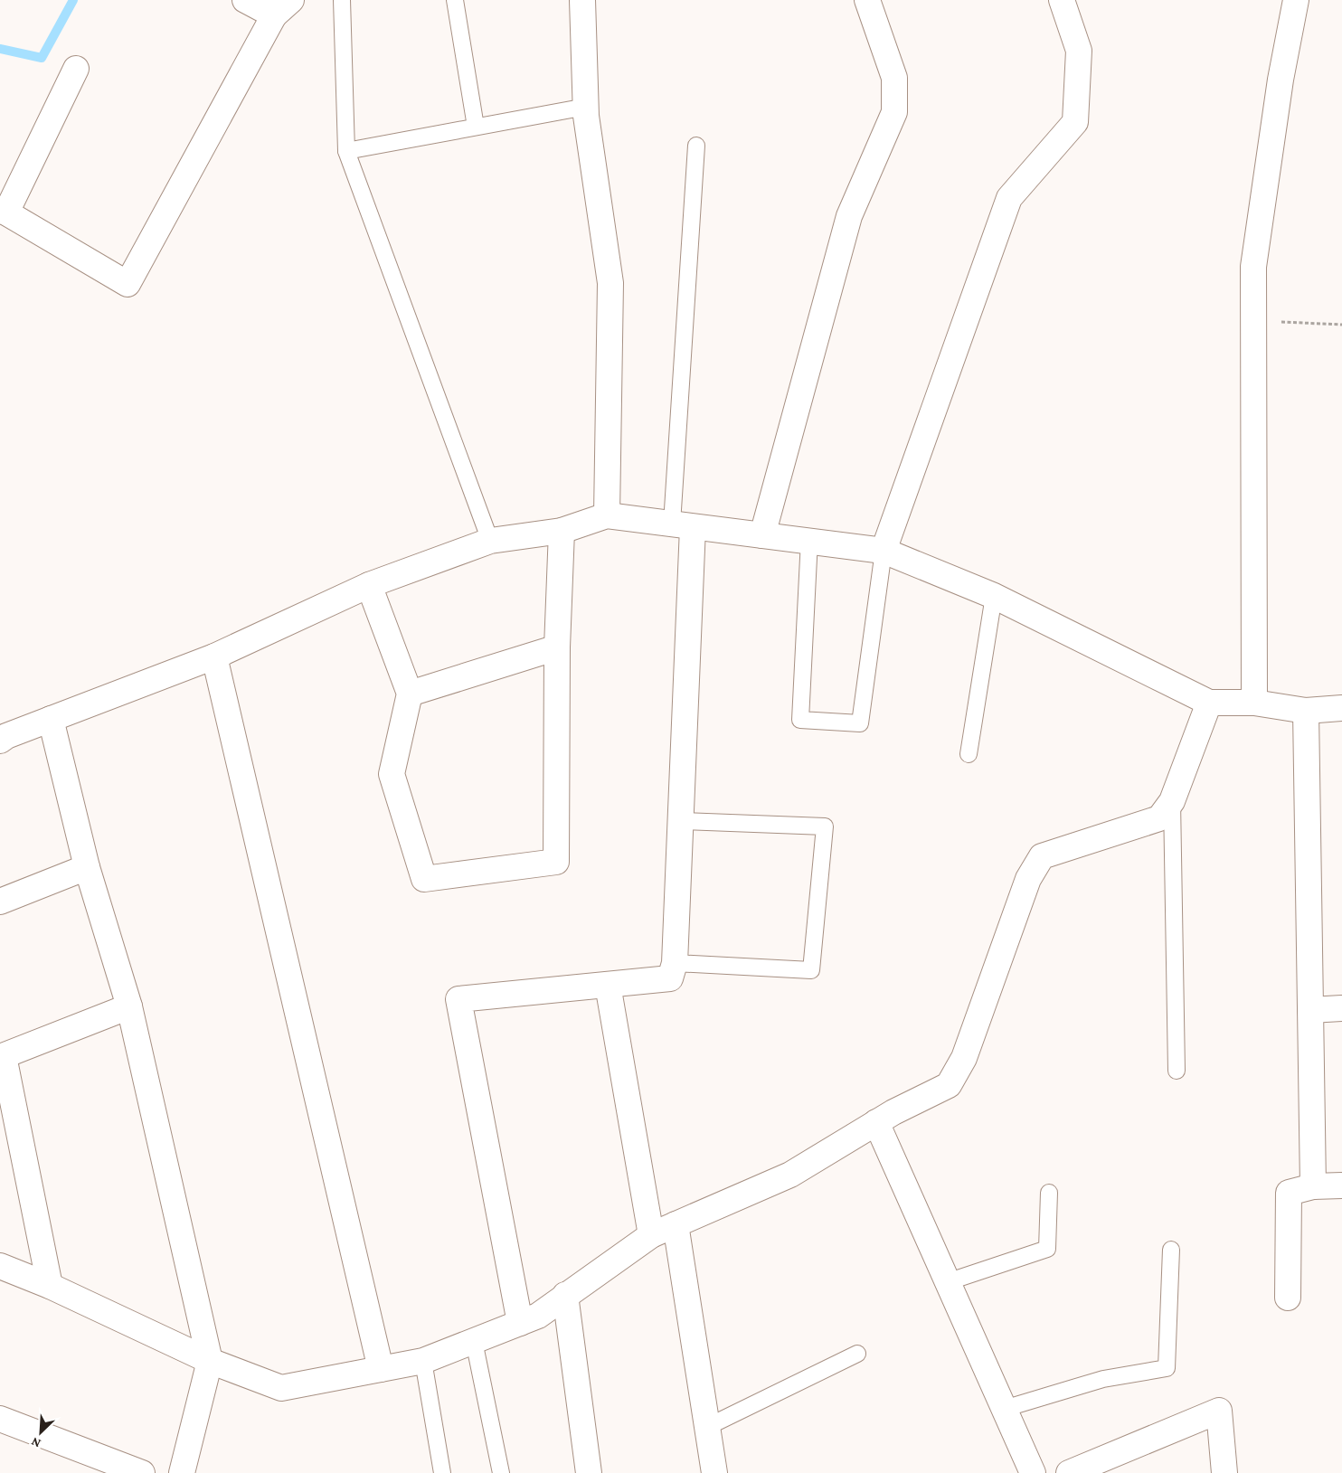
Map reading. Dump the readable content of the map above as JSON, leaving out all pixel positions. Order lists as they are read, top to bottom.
{
  "north": "bottom left"
}
